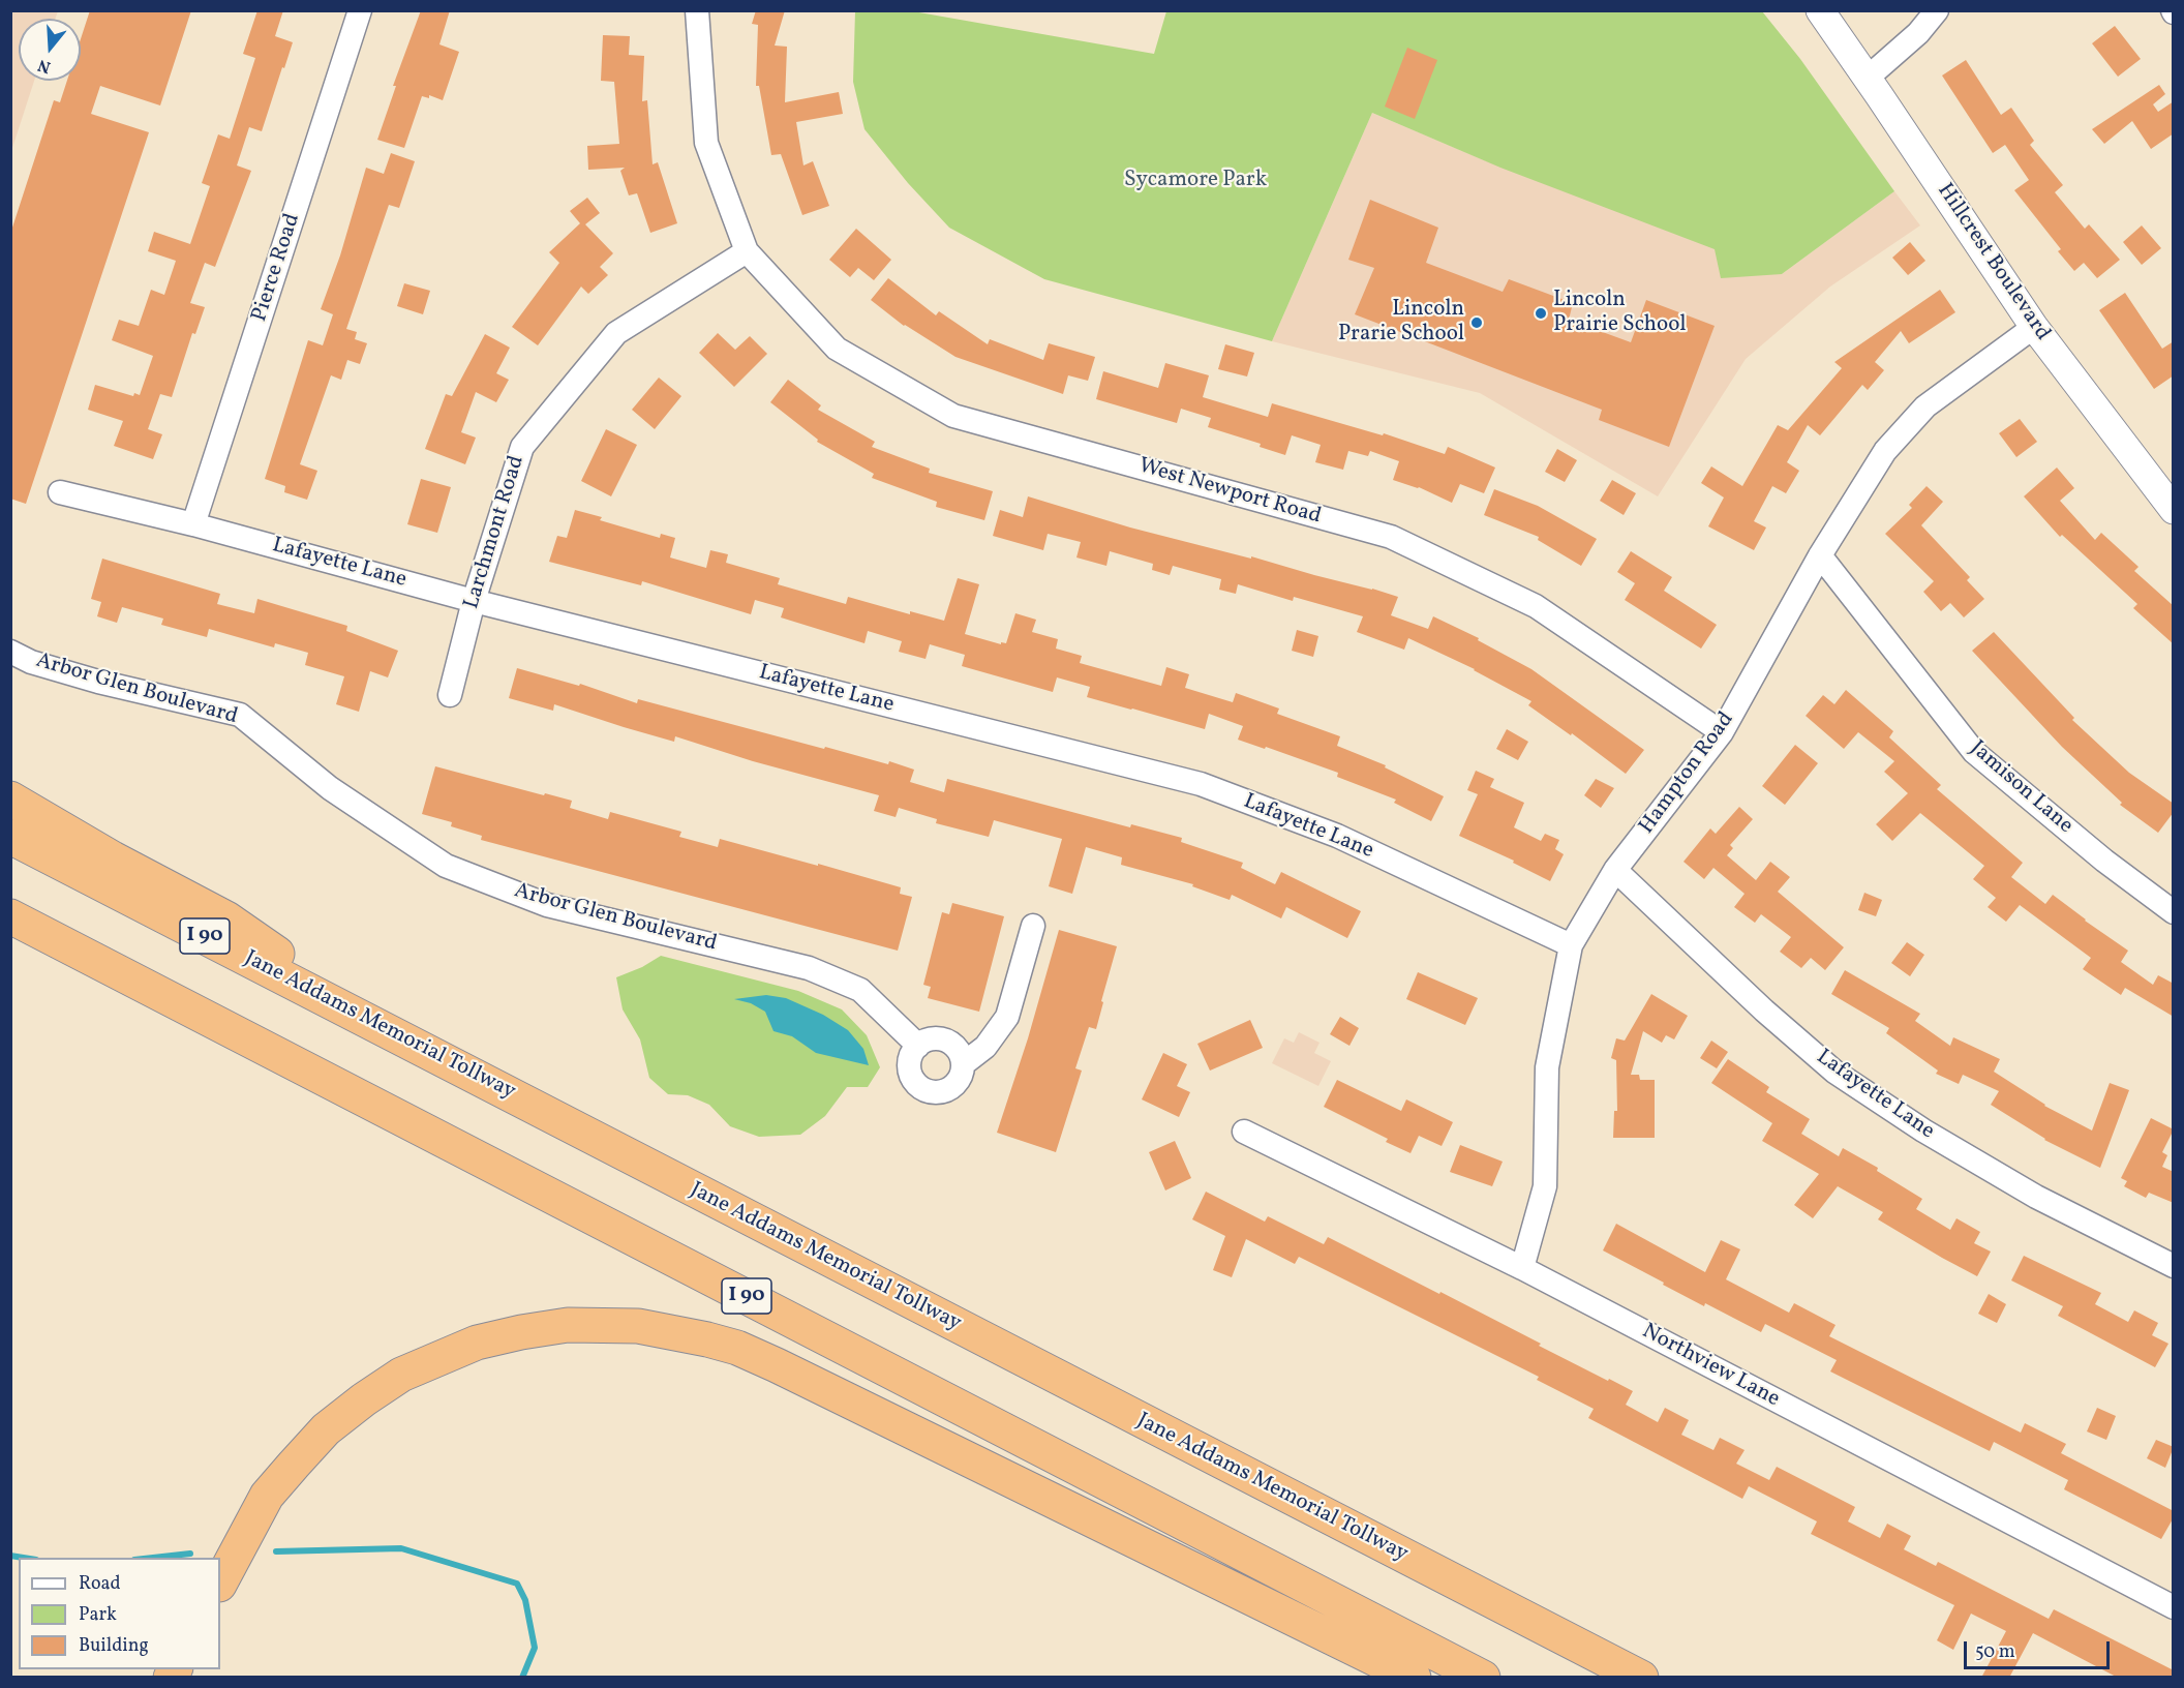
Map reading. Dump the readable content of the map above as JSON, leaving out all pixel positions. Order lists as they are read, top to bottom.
{
  "streets": {
    "highway": ["I 90", "Jane Addams Memorial Tollway"],
    "street": [
      "Hillcrest Boulevard",
      "Pierce Road",
      "West Newport Road",
      "Larchmont Road",
      "Lafayette Lane",
      "Arbor Glen Boulevard",
      "Hampton Road",
      "Jamison Lane",
      "Northview Lane"
    ]
  },
  "crossings": [
    ["Hillcrest Boulevard", "Hampton Road"],
    ["Pierce Road", "Lafayette Lane"],
    ["West Newport Road", "Larchmont Road"],
    ["West Newport Road", "Hampton Road"],
    ["Larchmont Road", "Lafayette Lane"],
    ["Lafayette Lane", "Hampton Road"],
    ["Hampton Road", "Jamison Lane"],
    ["Hampton Road", "Northview Lane"]
  ],
  "parks": ["Sycamore Park"],
  "places": ["Lincoln Prairie School", "Lincoln Prarie School"],
  "legend": ["Road", "Park", "Building"],
  "scale_bar": "50 m",
  "north": "bottom"
}
